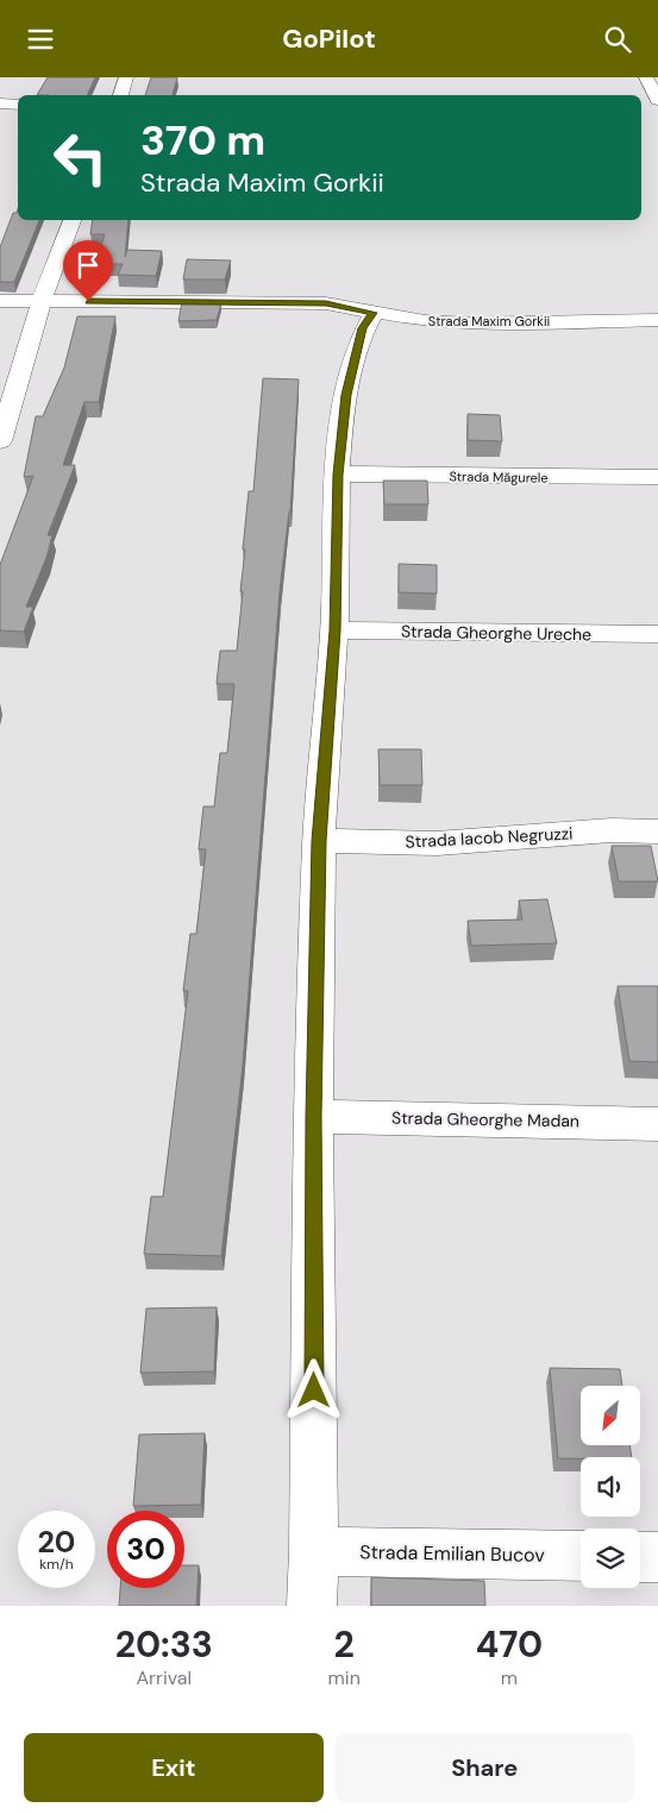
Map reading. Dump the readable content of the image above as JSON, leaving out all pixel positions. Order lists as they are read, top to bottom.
{
  "streets": {
    "street": [
      "Strada Maxim Gorkii",
      "Strada Măgurele",
      "Strada Gheorghe Ureche",
      "Strada Iacob Negruzzi",
      "Strada Gheorghe Madan",
      "Strada Emilian Bucov"
    ]
  },
  "north": "bottom left",
  "page": {
    "header": "GoPilot",
    "turn": ["370 m", "Strada Maxim Gorkii"],
    "speed": "20 km/h",
    "limit": "30",
    "eta": [
      "20:33",
      "Arrival",
      "2",
      "min",
      "470",
      "m"
    ],
    "buttons": ["Exit", "Share"]
  }
}
